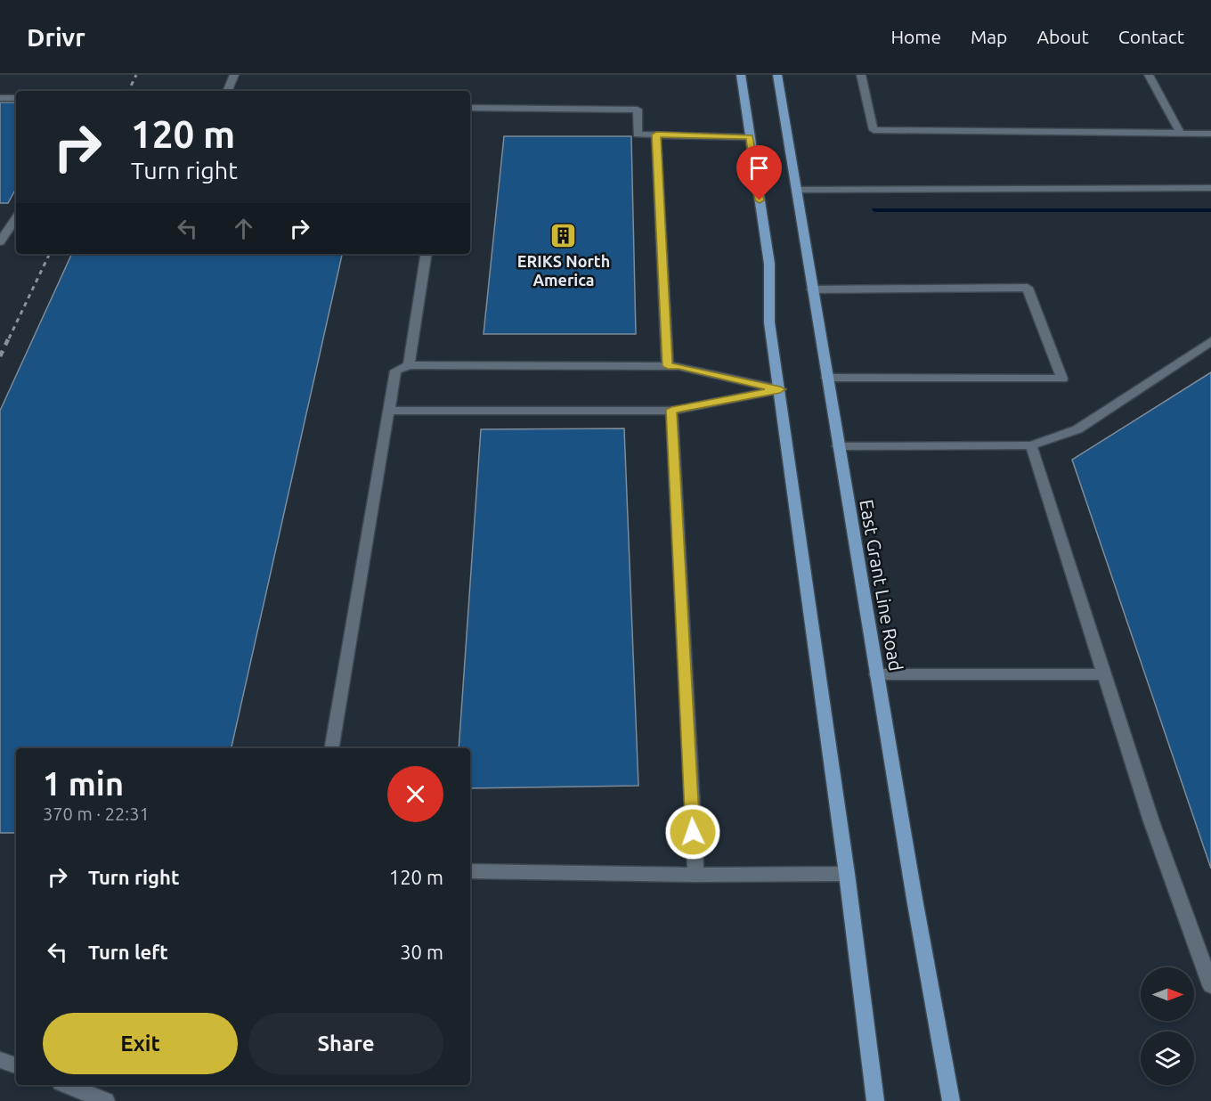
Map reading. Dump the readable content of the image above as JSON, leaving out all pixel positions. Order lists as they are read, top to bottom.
{
  "streets": {
    "main road": ["East Grant Line Road"]
  },
  "places": {
    "building": ["ERIKS North America"]
  },
  "north": "right",
  "page": {
    "header": "Drivr",
    "nav": [
      "Home",
      "Map",
      "About",
      "Contact"
    ],
    "turn": ["120 m", "Turn right"],
    "heading": ["1 min", "370 m · 22:31"],
    "list": [
      {
        "name": "Turn right",
        "value": "120 m"
      },
      {
        "name": "Turn left",
        "value": "30 m"
      }
    ],
    "buttons": ["Exit", "Share"]
  }
}
